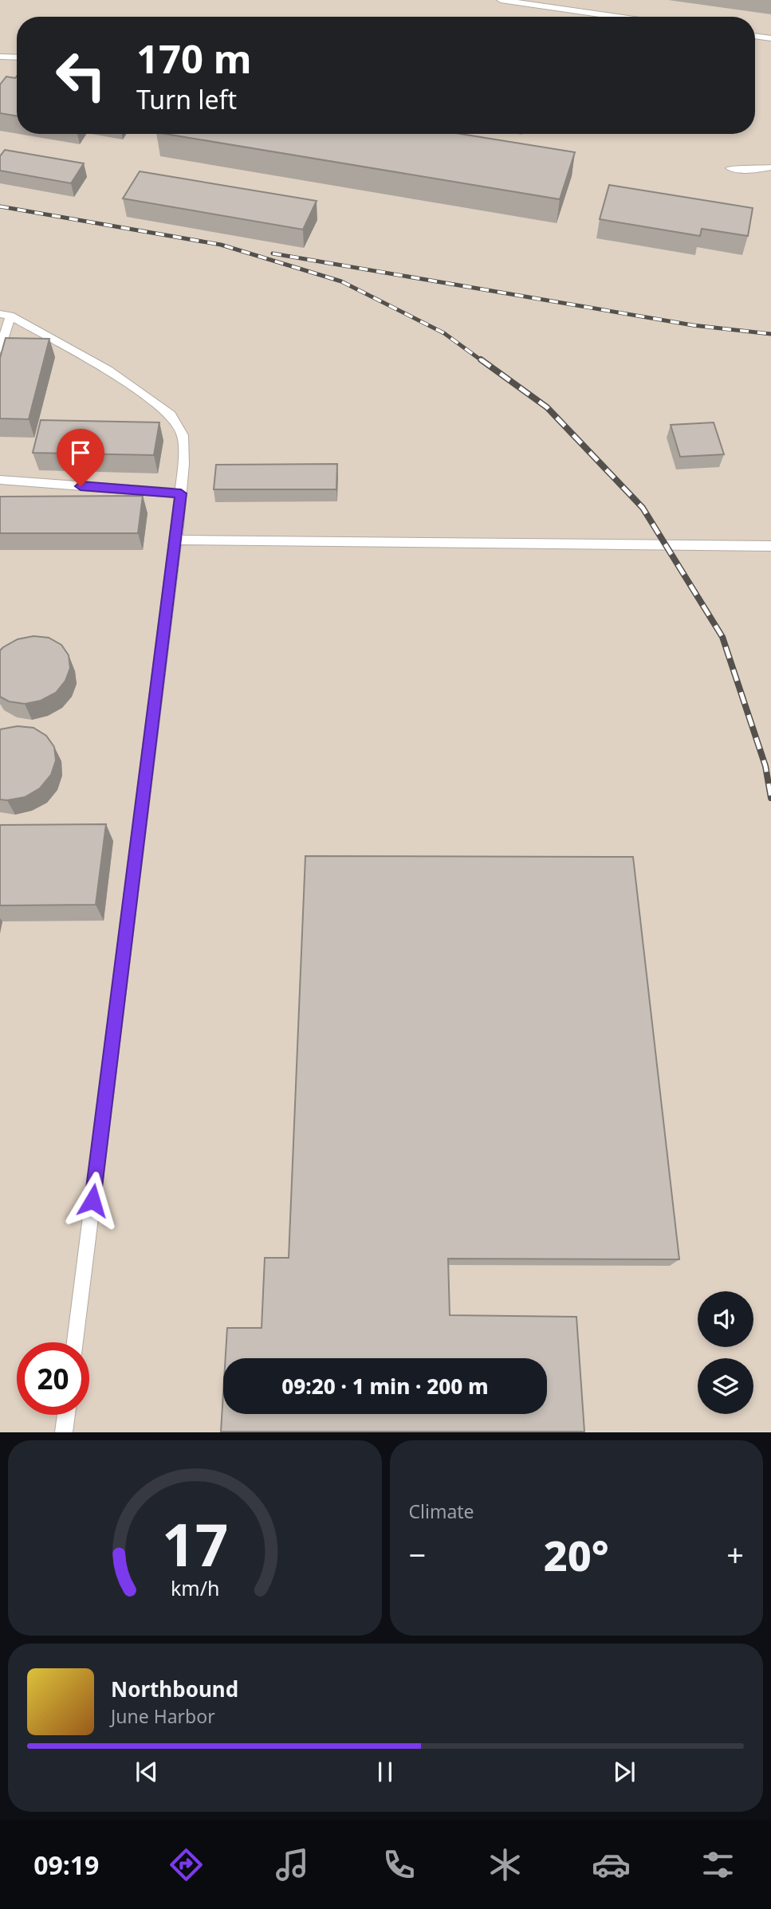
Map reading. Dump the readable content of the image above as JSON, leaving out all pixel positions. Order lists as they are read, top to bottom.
{
  "page": {
    "turn": ["170 m", "Turn left"],
    "limit": "20",
    "trip": "09:20 · 1 min · 200 m",
    "tile": "Climate",
    "heat": ["−", "20°", "+"],
    "song": ["Northbound", "June Harbor"],
    "tabs": "09:19",
    "gauge": ["17", "km/h"]
  }
}
